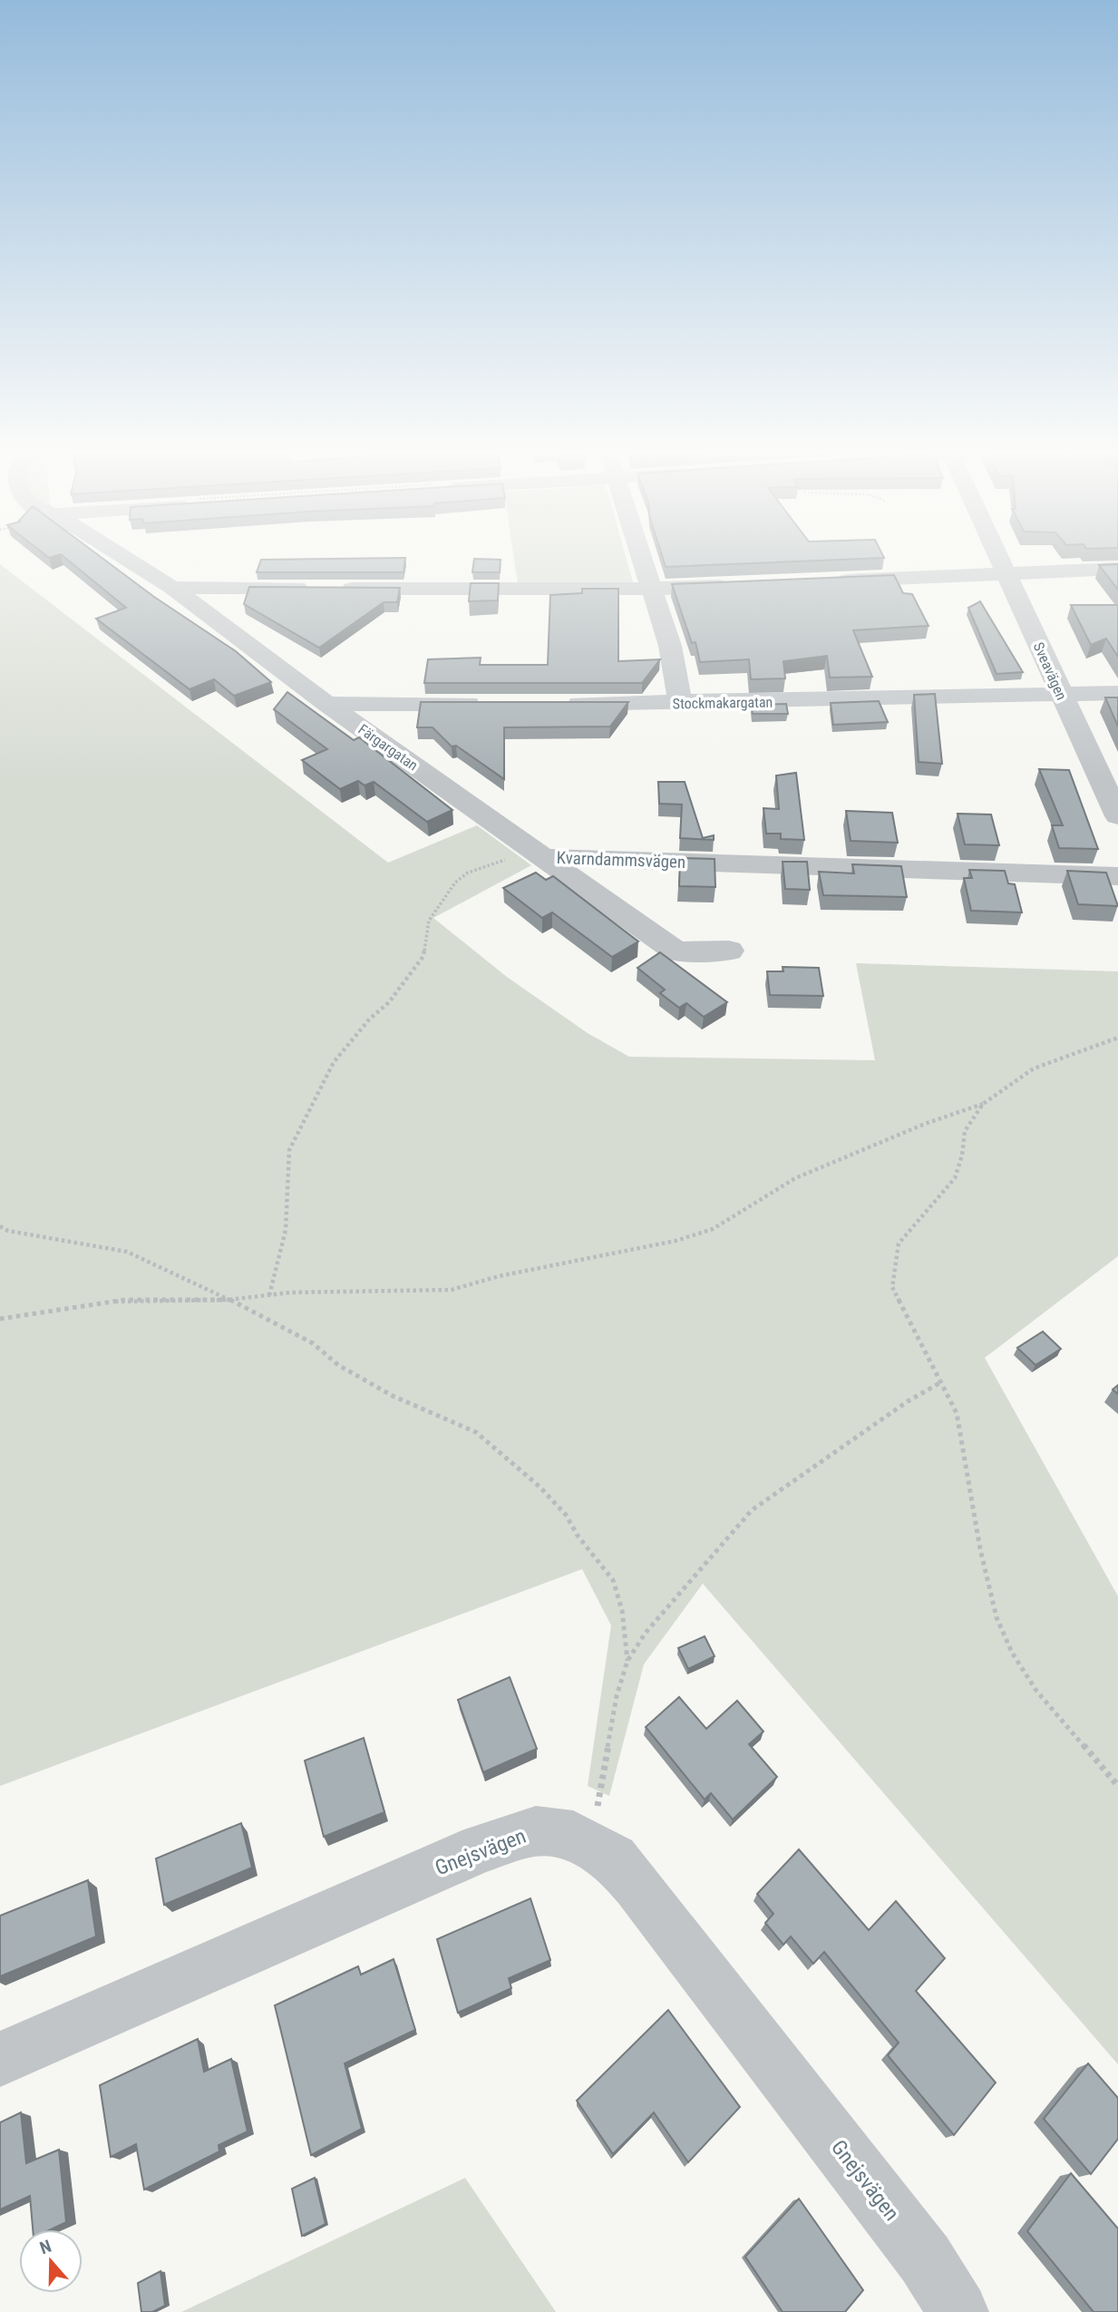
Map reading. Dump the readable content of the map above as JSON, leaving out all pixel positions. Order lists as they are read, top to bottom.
{
  "streets": {
    "street": [
      "Sveavägen",
      "Stockmakargatan",
      "Färgargatan",
      "Kvarndammsvägen",
      "Gnejsvägen"
    ]
  },
  "crossings": [
    ["Sveavägen", "Stockmakargatan"],
    ["Färgargatan", "Kvarndammsvägen"]
  ],
  "north": "top"
}
